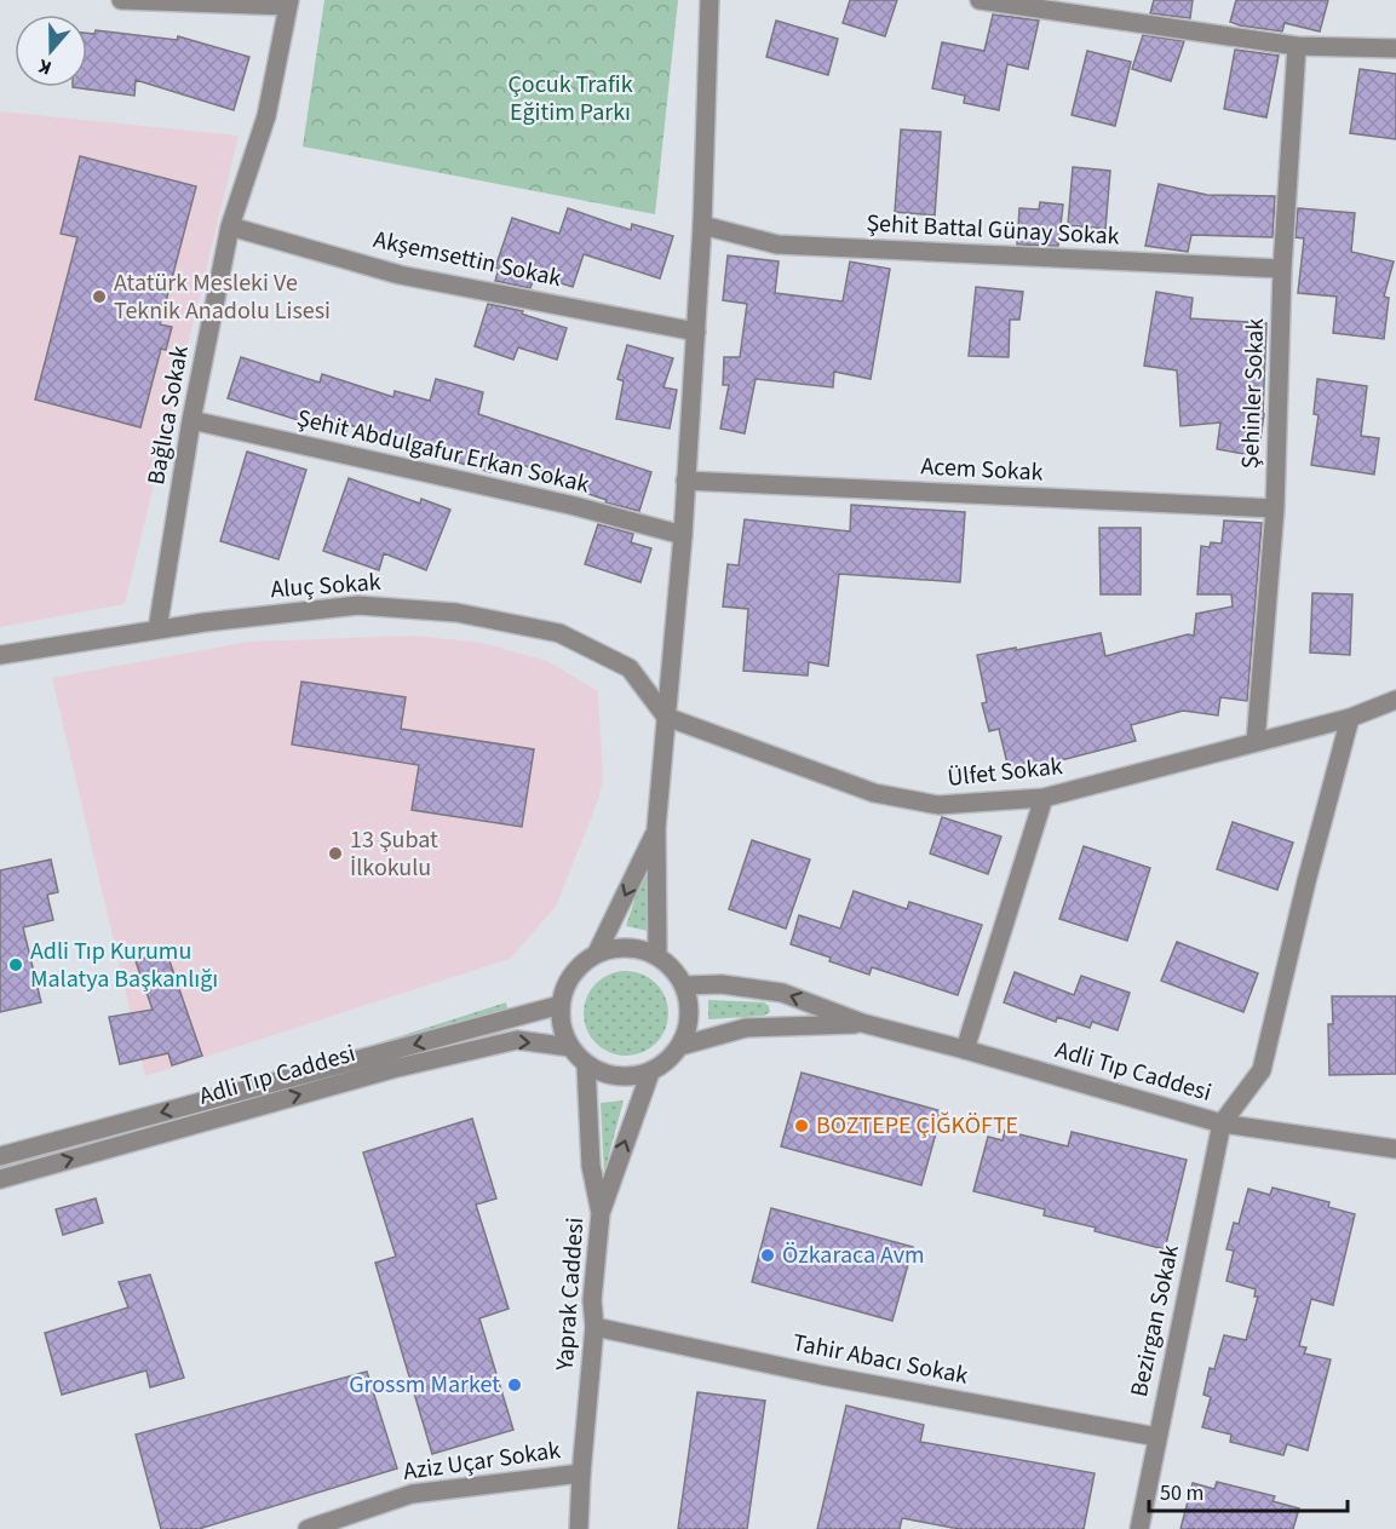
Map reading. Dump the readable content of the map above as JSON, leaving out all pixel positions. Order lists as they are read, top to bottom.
{
  "streets": {
    "street": [
      "Şehit Battal Günay Sokak",
      "Akşemsettin Sokak",
      "Şehinler Sokak",
      "Bağlıca Sokak",
      "Şehit Abdulgafur Erkan Sokak",
      "Acem Sokak",
      "Aluç Sokak",
      "Ülfet Sokak",
      "Adli Tıp Caddesi",
      "Yaprak Caddesi",
      "Bezirgan Sokak",
      "Tahir Abacı Sokak",
      "Aziz Uçar Sokak"
    ]
  },
  "crossings": [
    ["Şehit Battal Günay Sokak", "Şehinler Sokak"],
    ["Akşemsettin Sokak", "Bağlıca Sokak"],
    ["Şehinler Sokak", "Acem Sokak"],
    ["Şehinler Sokak", "Ülfet Sokak"],
    ["Bağlıca Sokak", "Şehit Abdulgafur Erkan Sokak"],
    ["Bağlıca Sokak", "Aluç Sokak"],
    ["Aluç Sokak", "Ülfet Sokak"],
    ["Adli Tıp Caddesi", "Yaprak Caddesi"],
    ["Adli Tıp Caddesi", "Bezirgan Sokak"],
    ["Yaprak Caddesi", "Tahir Abacı Sokak"],
    ["Yaprak Caddesi", "Aziz Uçar Sokak"],
    ["Bezirgan Sokak", "Tahir Abacı Sokak"]
  ],
  "parks": ["Çocuk Trafik Eğitim Parkı"],
  "places": [
    "Atatürk Mesleki Ve Teknik Anadolu Lisesi",
    "13 Şubat İlkokulu",
    "Adli Tıp Kurumu Malatya Başkanlığı",
    "BOZTEPE ÇİĞKÖFTE",
    "Özkaraca Avm",
    "Grossm Market"
  ],
  "scale_bar": "50 m",
  "north": "bottom"
}
